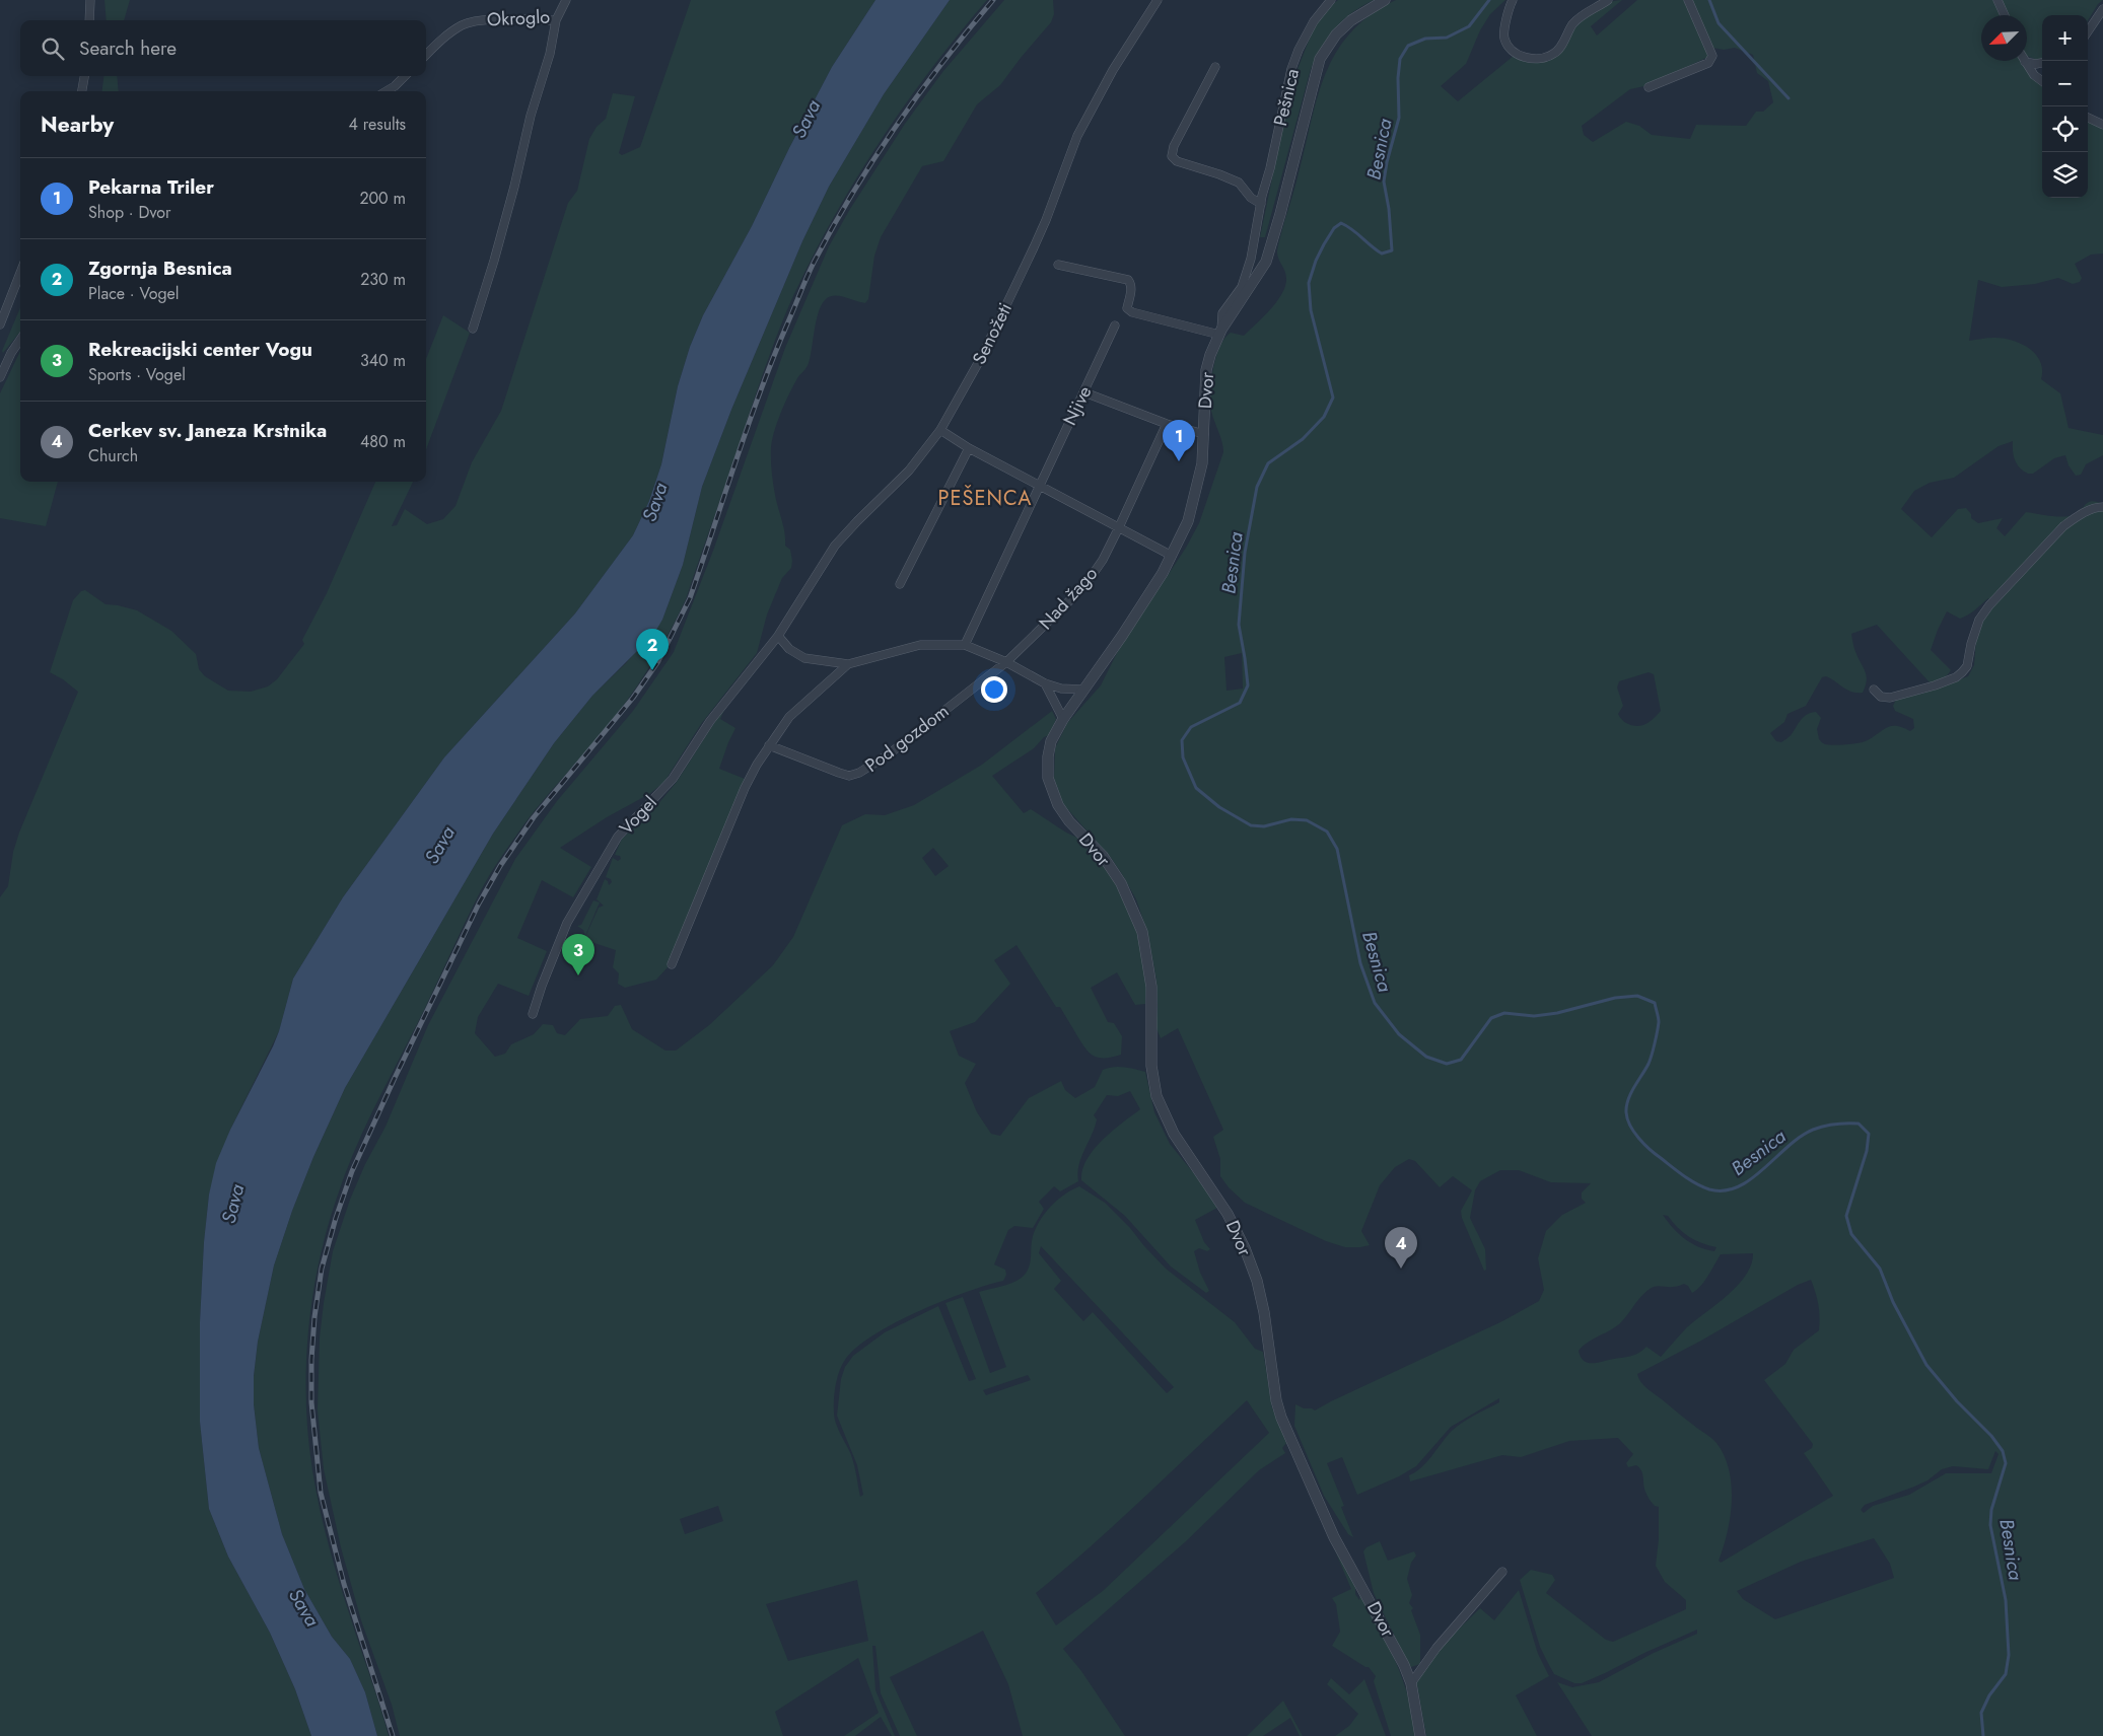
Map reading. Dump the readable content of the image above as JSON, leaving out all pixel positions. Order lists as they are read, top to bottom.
{
  "streets": {
    "street": [
      "Okroglo",
      "Pešnica",
      "Senožeti",
      "Dvor",
      "Njive",
      "Nad žago",
      "Pod gozdom",
      "Vogel"
    ]
  },
  "crossings": [
    ["Pešnica", "Dvor"],
    ["Senožeti", "Vogel"],
    ["Nad žago", "Pod gozdom"]
  ],
  "districts": ["PEŠENCA"],
  "water": ["Sava", "Besnica"],
  "north": "bottom left",
  "page": {
    "map_buttons": ["+", "−"],
    "search": "Search here",
    "heading": ["Nearby", "4 results"],
    "list": [
      {
        "mark": "1",
        "name": "Pekarna Triler",
        "note": "Shop · Dvor",
        "value": "200 m"
      },
      {
        "mark": "2",
        "name": "Zgornja Besnica",
        "note": "Place · Vogel",
        "value": "230 m"
      },
      {
        "mark": "3",
        "name": "Rekreacijski center Vogu",
        "note": "Sports · Vogel",
        "value": "340 m"
      },
      {
        "mark": "4",
        "name": "Cerkev sv. Janeza Krstnika",
        "note": "Church",
        "value": "480 m"
      }
    ],
    "pins": [
      "1",
      "2",
      "3",
      "4"
    ]
  }
}
